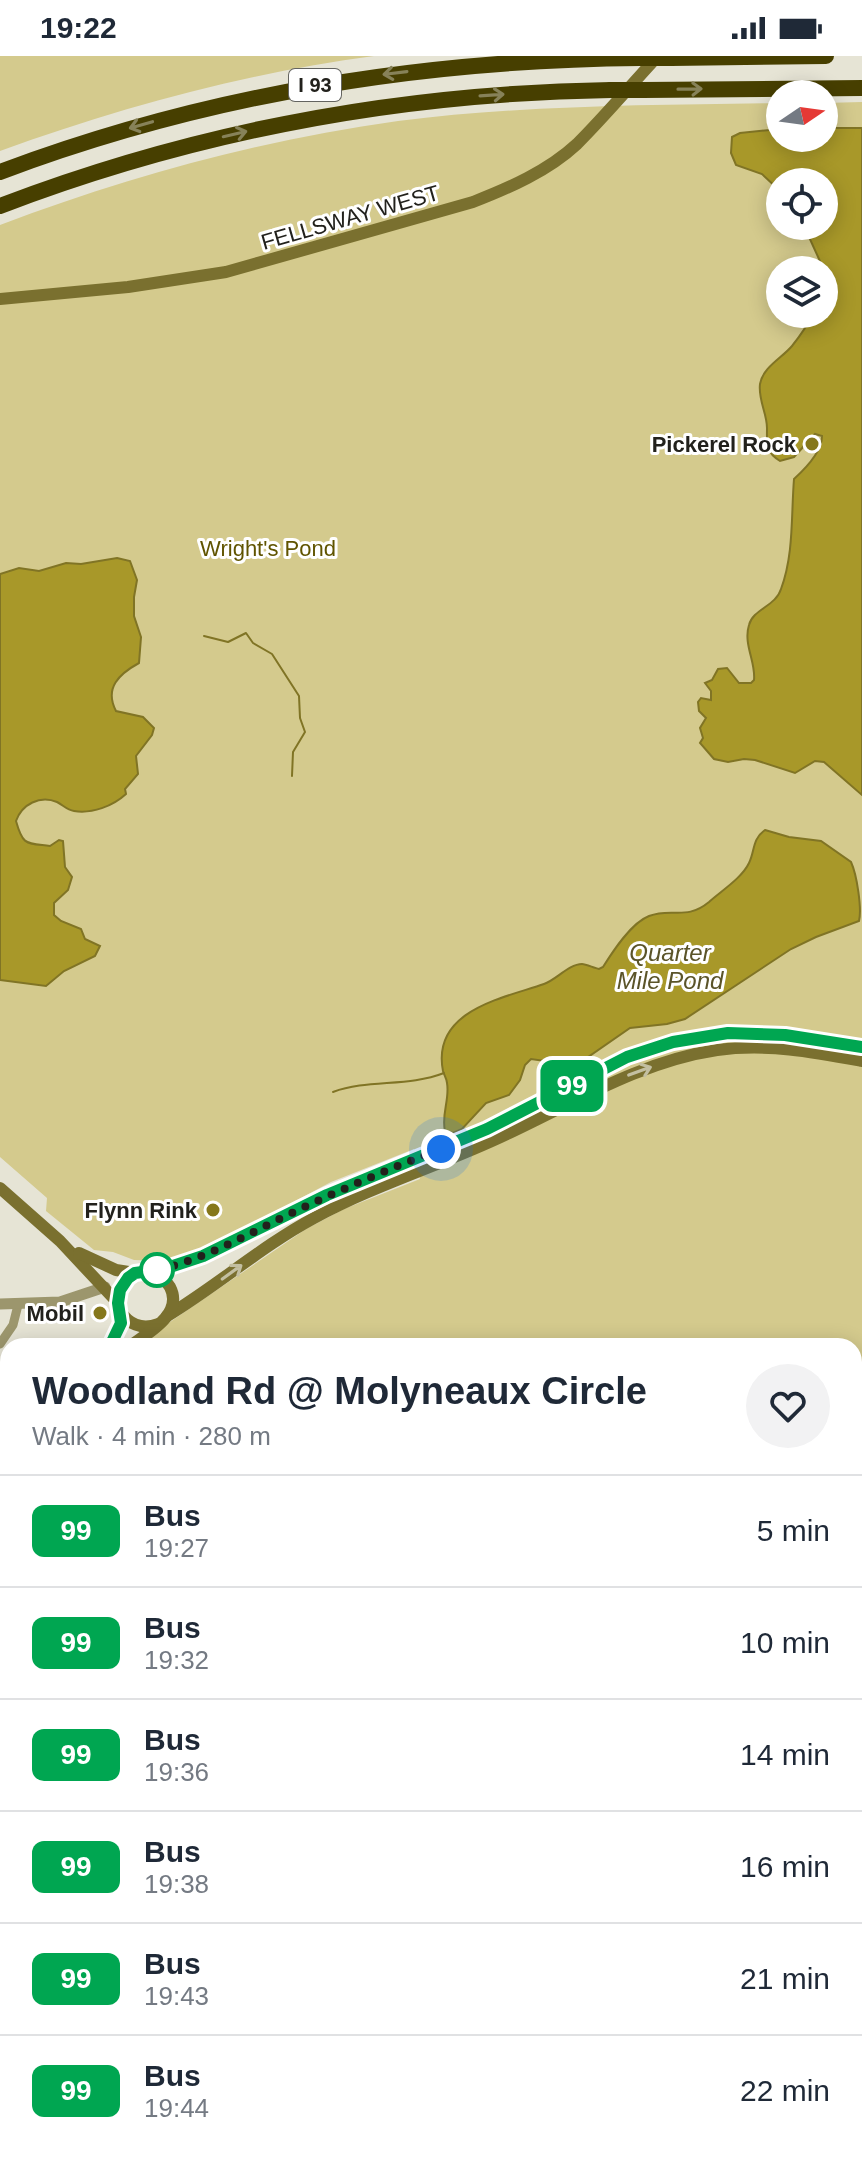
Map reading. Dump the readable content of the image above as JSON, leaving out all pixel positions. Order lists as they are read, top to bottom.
{
  "streets": {
    "highway": ["I 93"],
    "main road": ["FELLSWAY WEST"]
  },
  "crossings": [
    ["I 93", "FELLSWAY WEST"]
  ],
  "water": ["Quarter Mile Pond"],
  "parks": ["Wright's Pond"],
  "places": ["Pickerel Rock", "Flynn Rink", "Mobil"],
  "lines": ["bus line 99"],
  "north": "right",
  "page": {
    "status": "19:22",
    "on_map": "99",
    "heading": ["Woodland Rd @ Molyneaux Circle", "Walk · 4 min · 280 m"],
    "list": [
      {
        "mark": "99",
        "name": "Bus",
        "note": "19:27",
        "value": "5 min"
      },
      {
        "mark": "99",
        "name": "Bus",
        "note": "19:32",
        "value": "10 min"
      },
      {
        "mark": "99",
        "name": "Bus",
        "note": "19:36",
        "value": "14 min"
      },
      {
        "mark": "99",
        "name": "Bus",
        "note": "19:38",
        "value": "16 min"
      },
      {
        "mark": "99",
        "name": "Bus",
        "note": "19:43",
        "value": "21 min"
      },
      {
        "mark": "99",
        "name": "Bus",
        "note": "19:44",
        "value": "22 min"
      }
    ]
  }
}
